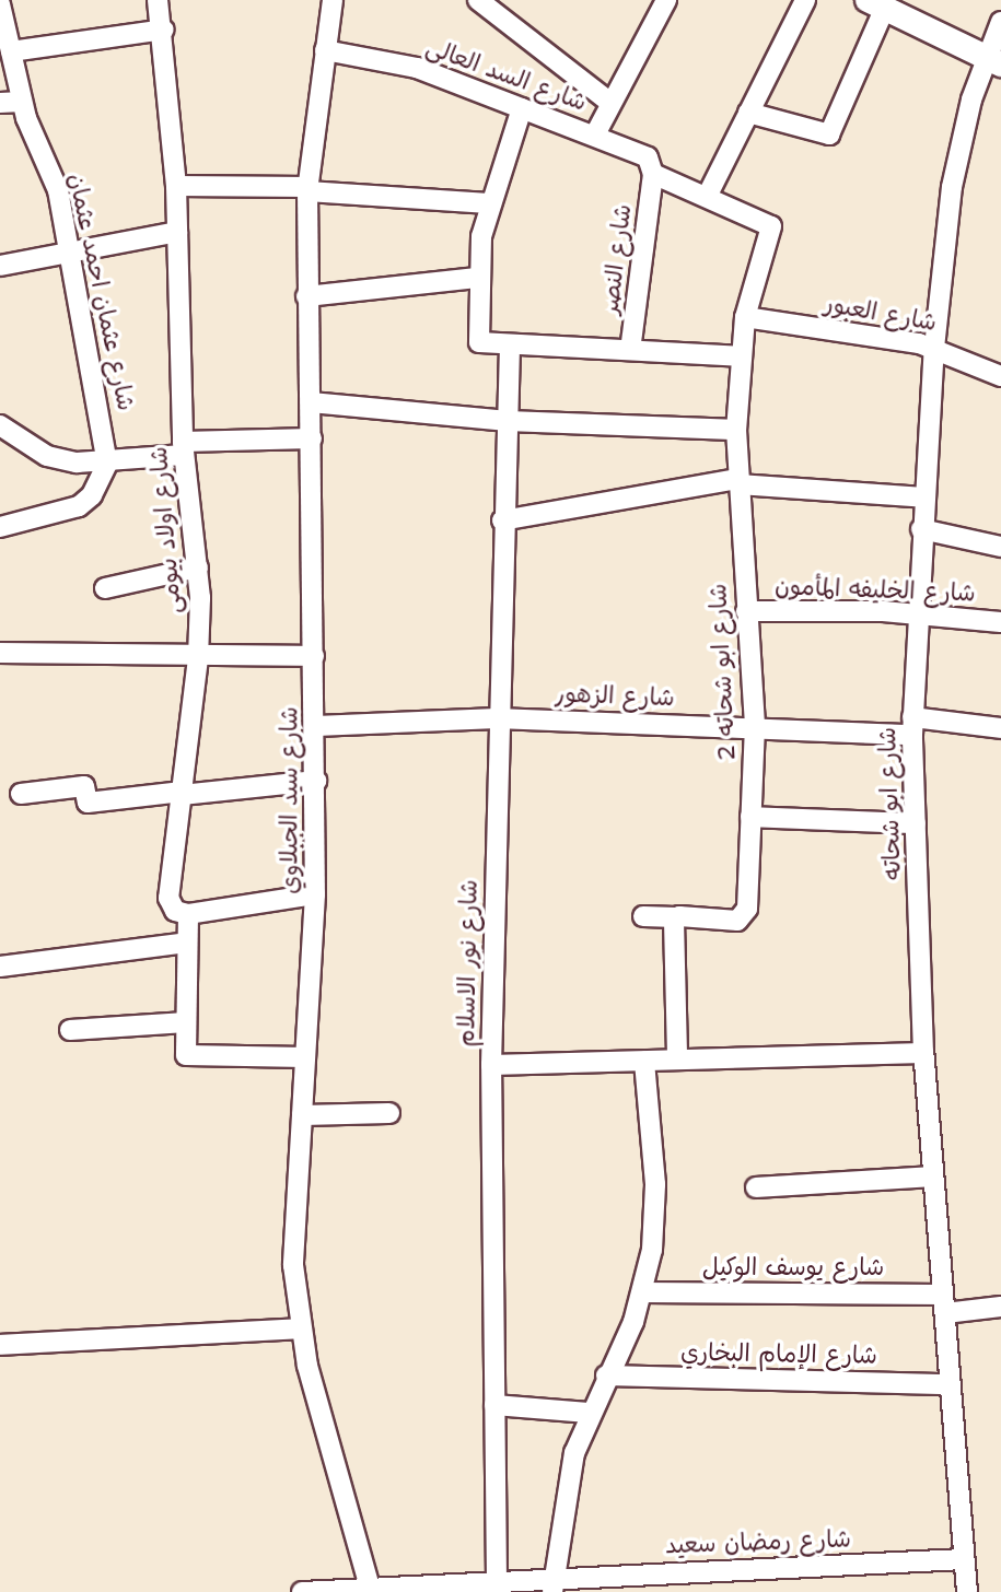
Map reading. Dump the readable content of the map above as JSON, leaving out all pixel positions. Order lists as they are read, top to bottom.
{
  "streets": {
    "street": [
      "شارع السد العالى",
      "شارع النصر",
      "شارع عثمان احمد عثمان",
      "شارع العبور",
      "شارع اولاد بيومى",
      "شارع الخليفه المأمون",
      "شارع ابو شحاته 2",
      "شارع الزهور",
      "شارع سيد الجبلاوي",
      "شارع ابو شحاته",
      "شارع نور الاسلام",
      "شارع يوسف الوكيل",
      "شارع الإمام البخاري",
      "شارع رمضان سعيد"
    ]
  },
  "crossings": [
    ["شارع السد العالى", "شارع النصر"],
    ["شارع السد العالى", "شارع ابو شحاته 2"],
    ["شارع السد العالى", "شارع سيد الجبلاوي"],
    ["شارع العبور", "شارع ابو شحاته 2"],
    ["شارع العبور", "شارع ابو شحاته"],
    ["شارع الخليفه المأمون", "شارع ابو شحاته 2"],
    ["شارع الخليفه المأمون", "شارع ابو شحاته"],
    ["شارع ابو شحاته 2", "شارع الزهور"],
    ["شارع الزهور", "شارع سيد الجبلاوي"],
    ["شارع الزهور", "شارع ابو شحاته"],
    ["شارع الزهور", "شارع نور الاسلام"],
    ["شارع سيد الجبلاوي", "شارع رمضان سعيد"],
    ["شارع ابو شحاته", "شارع يوسف الوكيل"],
    ["شارع ابو شحاته", "شارع الإمام البخاري"],
    ["شارع ابو شحاته", "شارع رمضان سعيد"],
    ["شارع نور الاسلام", "شارع رمضان سعيد"]
  ]
}
